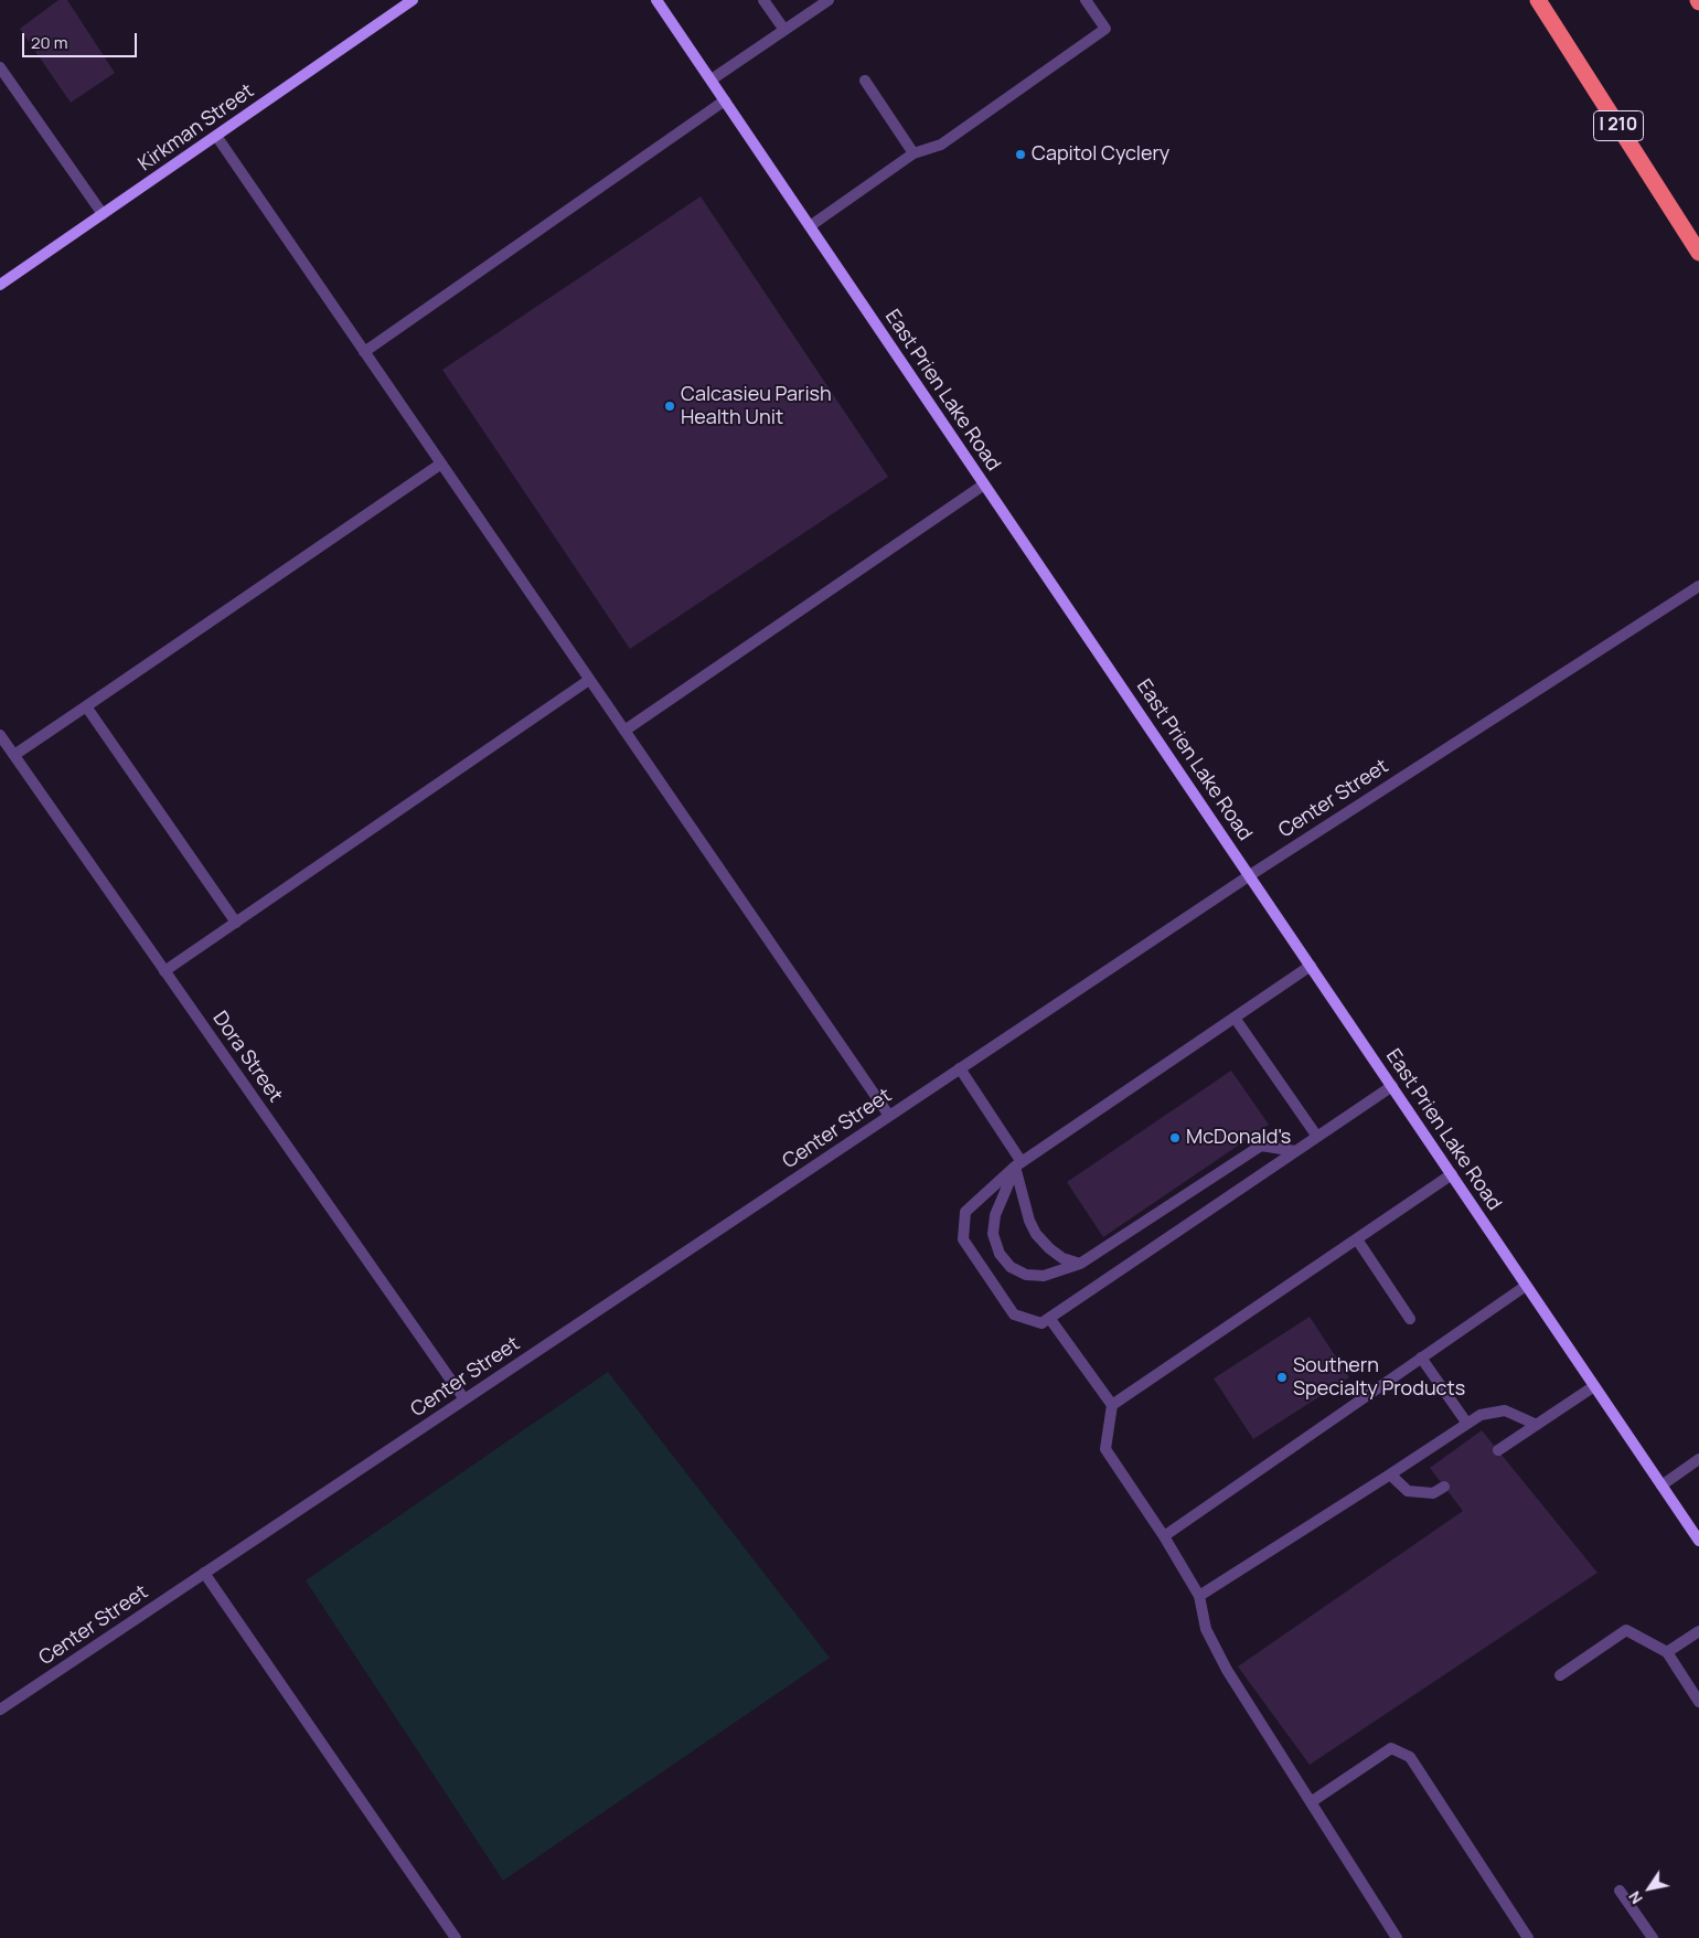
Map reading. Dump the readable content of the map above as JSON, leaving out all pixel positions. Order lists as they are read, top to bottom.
{
  "streets": {
    "highway": ["I 210"],
    "street": [
      "Kirkman Street",
      "East Prien Lake Road",
      "Center Street",
      "Dora Street"
    ]
  },
  "crossings": [
    ["East Prien Lake Road", "Center Street"],
    ["Center Street", "Dora Street"]
  ],
  "places": [
    "Capitol Cyclery",
    "Calcasieu Parish Health Unit",
    "McDonald's",
    "Southern Specialty Products"
  ],
  "scale_bar": "20 m",
  "north": "bottom left"
}
